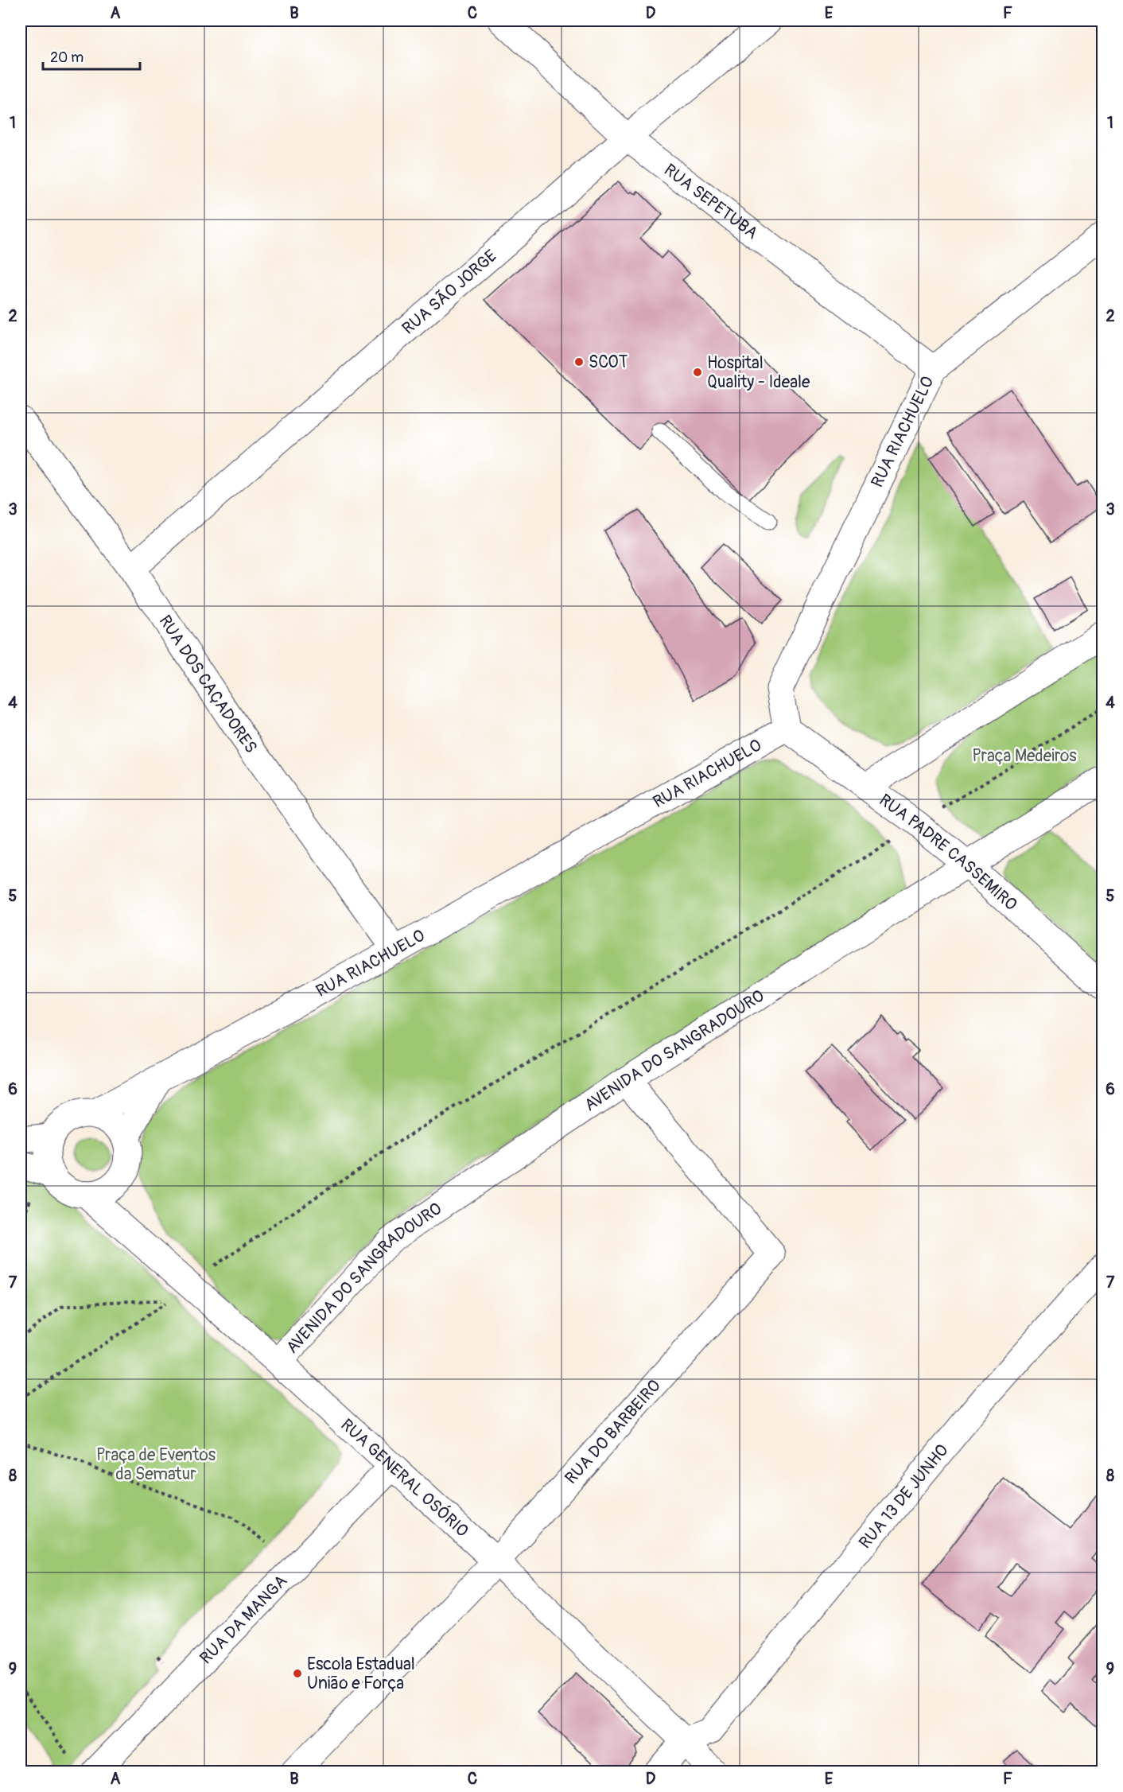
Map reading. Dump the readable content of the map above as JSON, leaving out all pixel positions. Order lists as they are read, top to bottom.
{
  "streets": {
    "street": [
      "RUA SEPETUBA",
      "RUA SÃO JORGE",
      "RUA RIACHUELO",
      "RUA DOS CAÇADORES",
      "RUA PADRE CASSEMIRO",
      "AVENIDA DO SANGRADOURO",
      "RUA DO BARBEIRO",
      "RUA GENERAL OSÓRIO",
      "RUA 13 DE JUNHO",
      "RUA DA MANGA"
    ]
  },
  "crossings": [
    ["RUA SEPETUBA", "RUA SÃO JORGE"],
    ["RUA SEPETUBA", "RUA RIACHUELO"],
    ["RUA SÃO JORGE", "RUA DOS CAÇADORES"],
    ["RUA RIACHUELO", "RUA DOS CAÇADORES"],
    ["RUA RIACHUELO", "RUA PADRE CASSEMIRO"],
    ["RUA RIACHUELO", "RUA GENERAL OSÓRIO"],
    ["RUA PADRE CASSEMIRO", "AVENIDA DO SANGRADOURO"],
    ["AVENIDA DO SANGRADOURO", "RUA DO BARBEIRO"],
    ["AVENIDA DO SANGRADOURO", "RUA GENERAL OSÓRIO"],
    ["RUA DO BARBEIRO", "RUA GENERAL OSÓRIO"],
    ["RUA GENERAL OSÓRIO", "RUA 13 DE JUNHO"],
    ["RUA GENERAL OSÓRIO", "RUA DA MANGA"]
  ],
  "parks": ["Praça Medeiros", "Praça de Eventos da Sematur"],
  "places": ["SCOT", "Hospital Quality - Ideale", "Escola Estadual União e Força"],
  "scale_bar": "20 m",
  "grid": {
    "columns": [
      "A",
      "B",
      "C",
      "D",
      "E",
      "F"
    ],
    "rows": [
      "1",
      "2",
      "3",
      "4",
      "5",
      "6",
      "7",
      "8",
      "9"
    ]
  }
}
